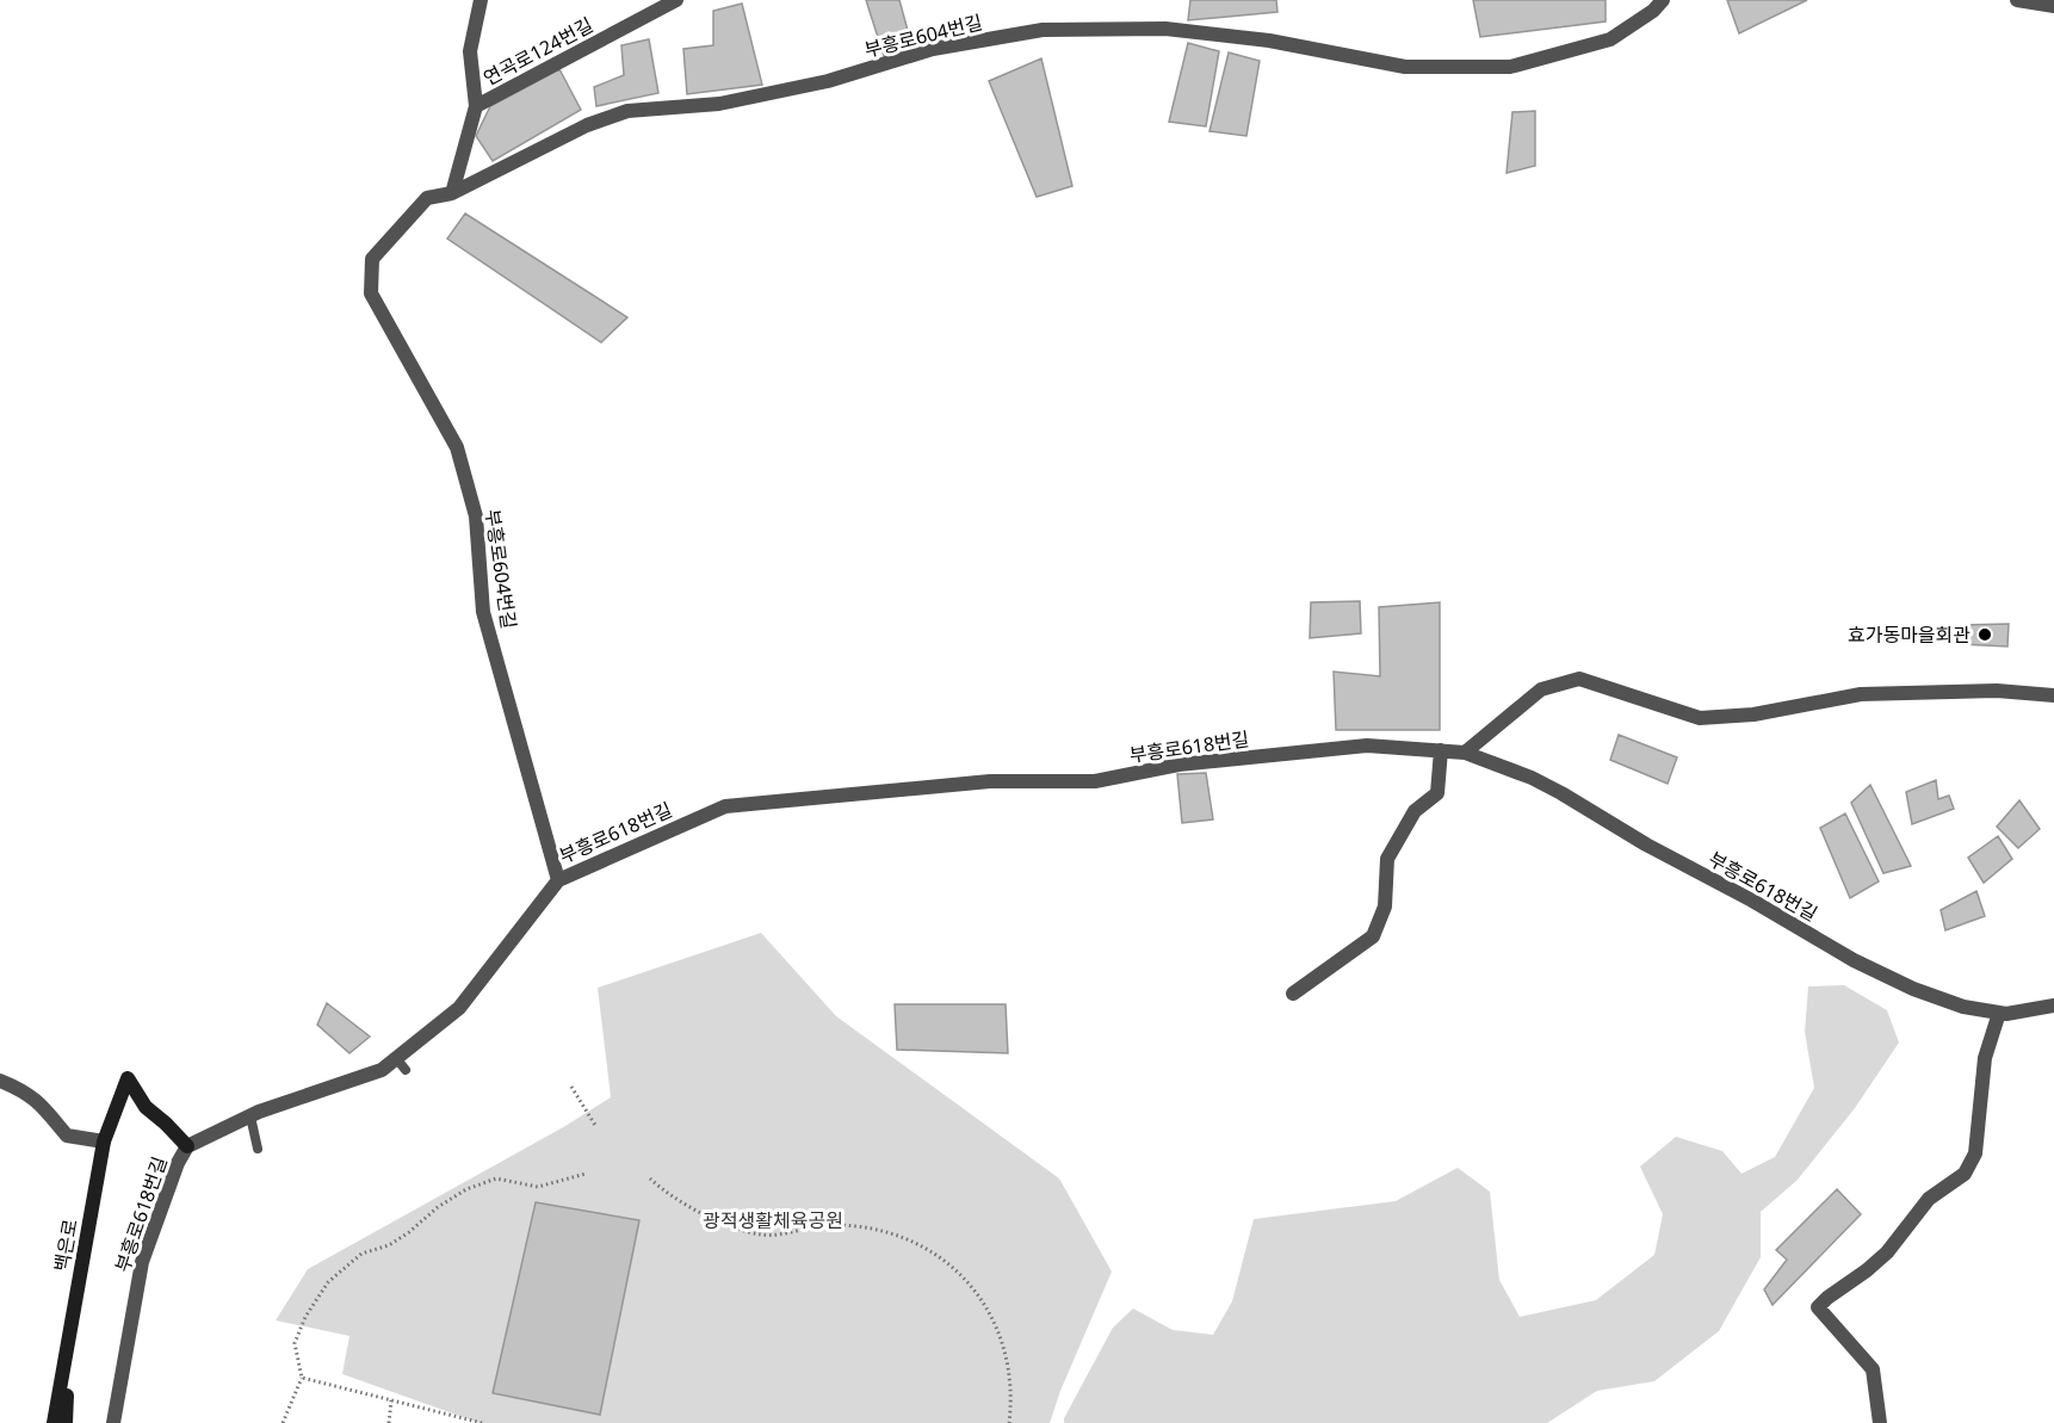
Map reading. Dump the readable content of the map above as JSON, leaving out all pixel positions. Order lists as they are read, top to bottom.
{
  "streets": {
    "street": [
      "부흥로604번길",
      "연곡로124번길",
      "부흥로618번길",
      "백은로"
    ]
  },
  "crossings": [
    ["부흥로604번길", "부흥로618번길"],
    ["부흥로618번길", "백은로"]
  ],
  "parks": ["광적생활체육공원"],
  "places": ["효가동마을회관"]
}
